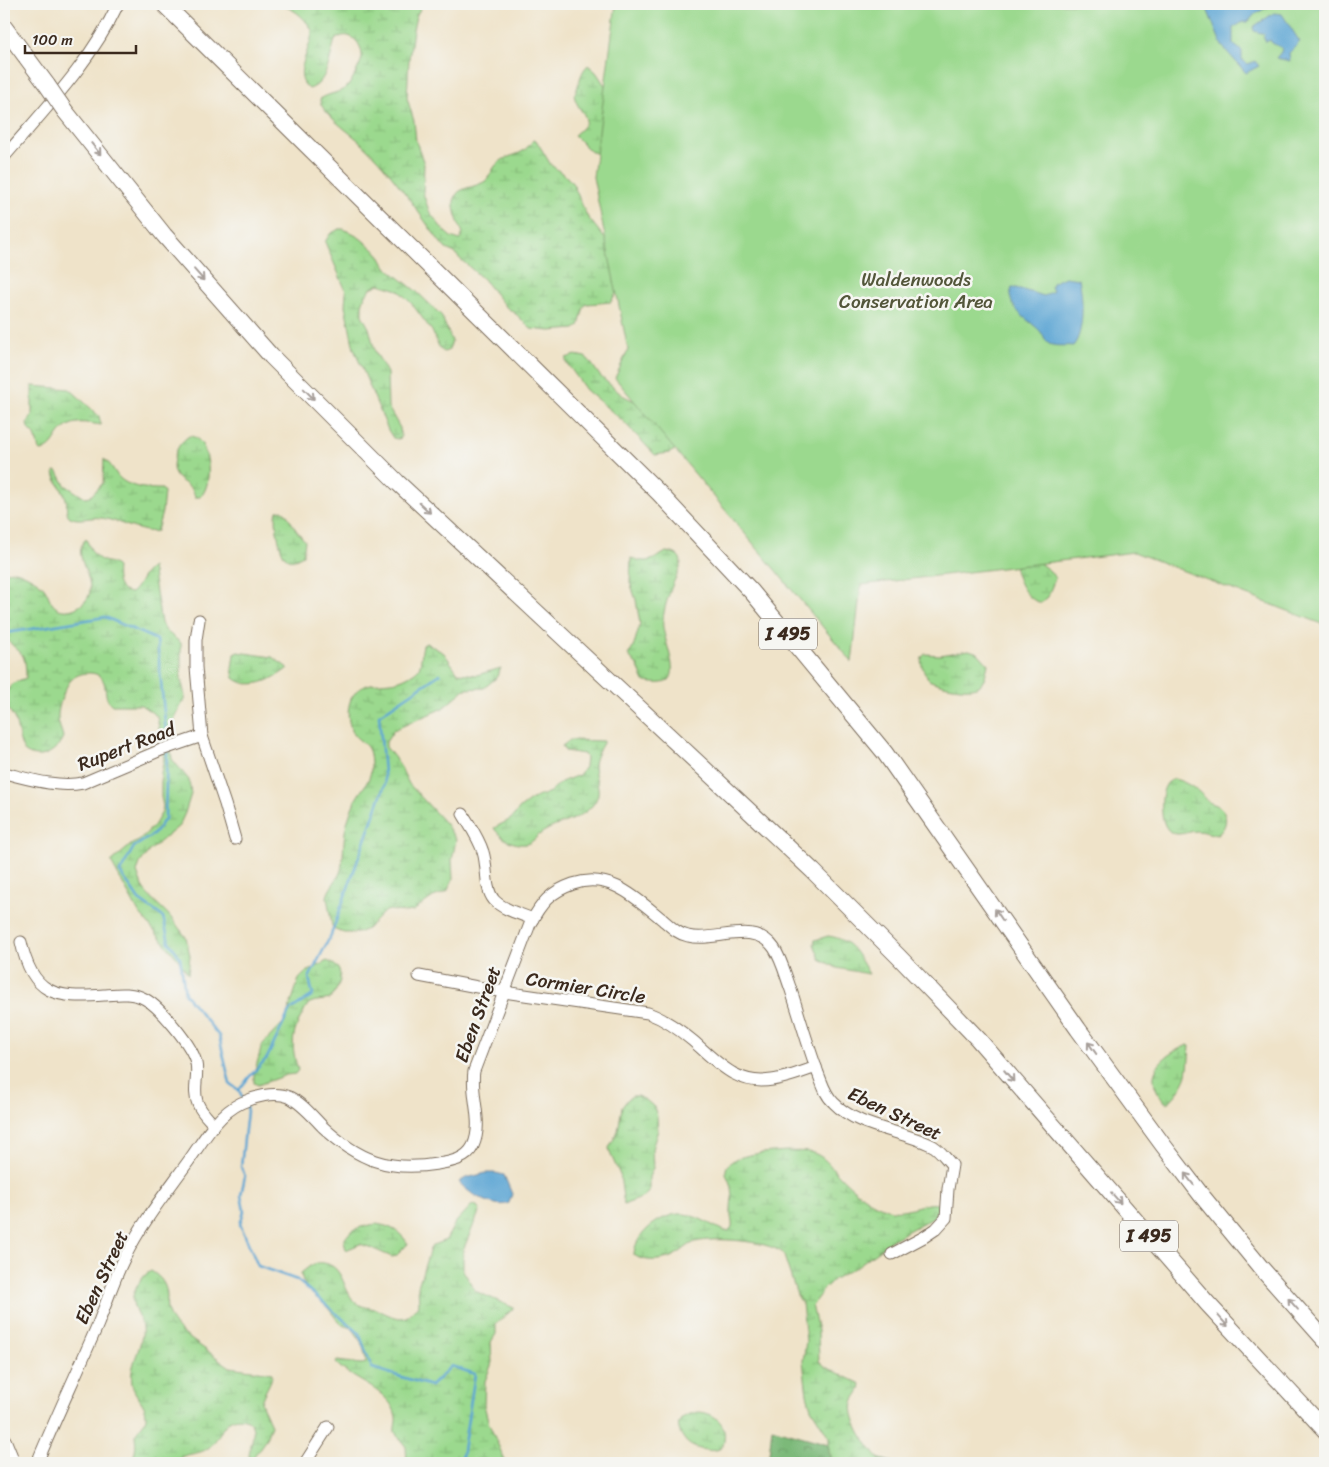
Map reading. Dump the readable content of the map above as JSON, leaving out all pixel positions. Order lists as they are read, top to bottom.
{
  "streets": {
    "highway": ["I 495"],
    "street": ["Rupert Road", "Cormier Circle", "Eben Street"]
  },
  "crossings": [
    ["Cormier Circle", "Eben Street"]
  ],
  "parks": ["Waldenwoods Conservation Area"],
  "scale_bar": "100 m"
}
